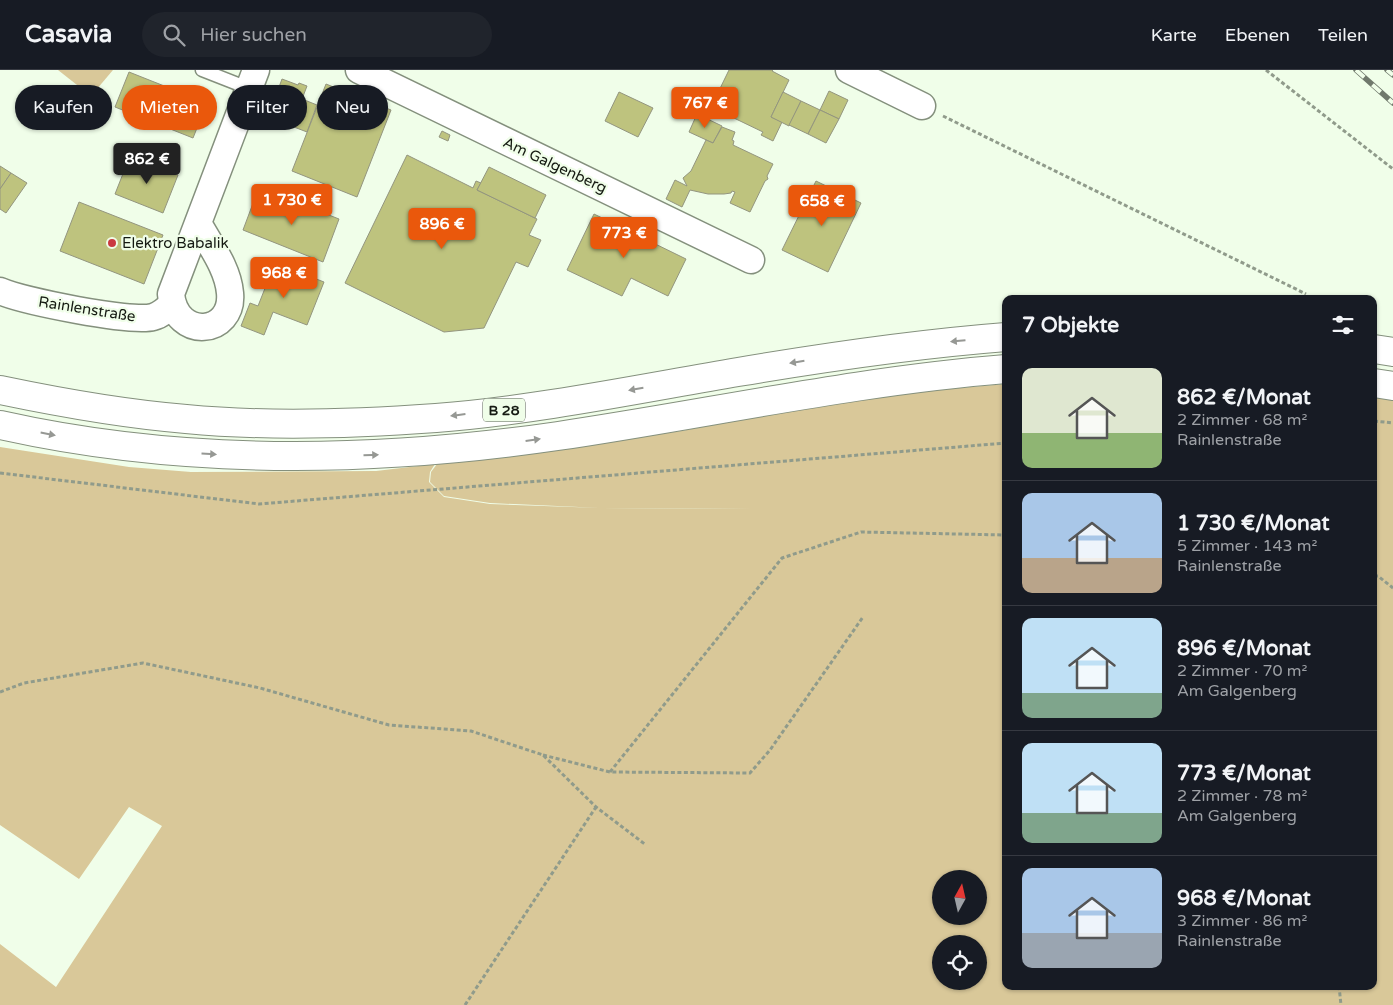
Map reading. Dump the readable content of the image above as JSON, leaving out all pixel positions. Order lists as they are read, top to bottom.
{
  "streets": {
    "highway": ["B 28"],
    "street": ["Am Galgenberg", "Rainlenstraße"]
  },
  "places": ["Elektro Babalik"],
  "north": "top",
  "page": {
    "header": "Casavia",
    "search": "Hier suchen",
    "nav": ["Karte", "Ebenen", "Teilen"],
    "chip": [
      "Kaufen",
      "Mieten",
      "Filter",
      "Neu"
    ],
    "price": [
      "767 €",
      "862 €",
      "1 730 €",
      "658 €",
      "896 €",
      "773 €",
      "968 €"
    ],
    "heading": "7 Objekte",
    "list": [
      {
        "name": "862 €/Monat",
        "note": "2 Zimmer · 68 m² · Rainlenstraße"
      },
      {
        "name": "1 730 €/Monat",
        "note": "5 Zimmer · 143 m² · Rainlenstraße"
      },
      {
        "name": "896 €/Monat",
        "note": "2 Zimmer · 70 m² · Am Galgenberg"
      },
      {
        "name": "773 €/Monat",
        "note": "2 Zimmer · 78 m² · Am Galgenberg"
      },
      {
        "name": "968 €/Monat",
        "note": "3 Zimmer · 86 m² · Rainlenstraße"
      }
    ]
  }
}
